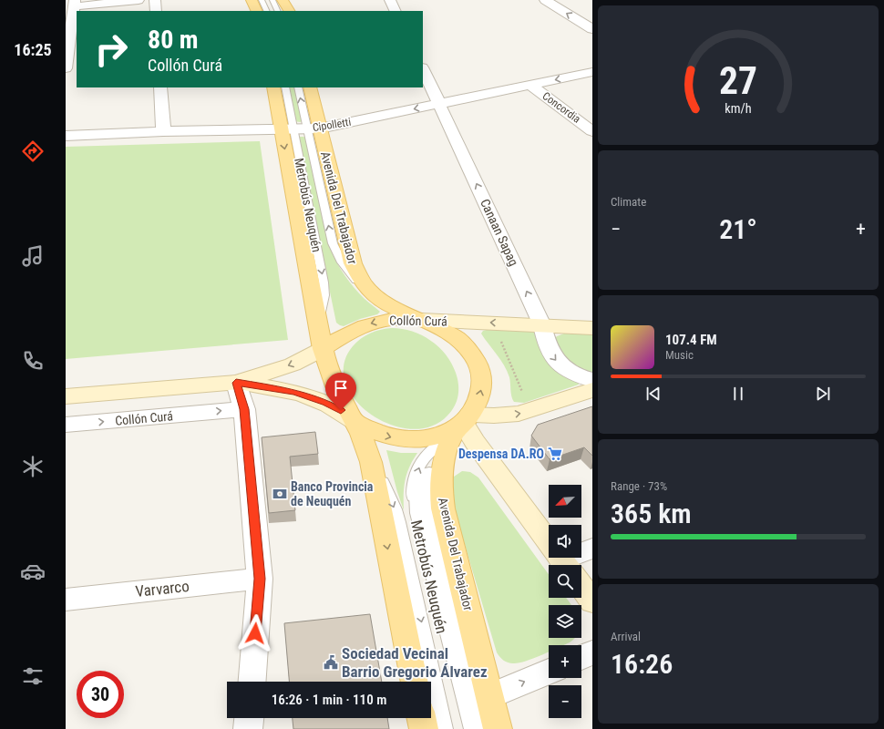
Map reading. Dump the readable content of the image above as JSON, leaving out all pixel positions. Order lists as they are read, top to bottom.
{
  "streets": {
    "main road": ["Avenida Del Trabajador", "Collón Curá"],
    "street": [
      "Concordia",
      "Cipolletti",
      "Canaan Sapag",
      "Varvarco"
    ],
    "lane": ["Metrobús Neuquén"]
  },
  "crossings": [
    ["Concordia", "Cipolletti"],
    ["Cipolletti", "Avenida Del Trabajador"],
    ["Cipolletti", "Canaan Sapag"],
    ["Metrobús Neuquén", "Avenida Del Trabajador"],
    ["Metrobús Neuquén", "Collón Curá"],
    ["Avenida Del Trabajador", "Collón Curá"],
    ["Canaan Sapag", "Collón Curá"]
  ],
  "one_way": ["Cipolletti"],
  "places": {
    "supermarket": ["Despensa DA.RO"],
    "bank": ["Banco Provincia de Neuquén"],
    "public building": ["Sociedad Vecinal Barrio Gregorio Álvarez"]
  },
  "north": "bottom left",
  "page": {
    "tabs": "16:25",
    "turn": ["80 m", "Collón Curá"],
    "tile": [
      "Climate",
      ["Range · 73%", "365 km"],
      ["Arrival", "16:26"]
    ],
    "heat": ["−", "21°", "+"],
    "song": ["107.4 FM", "Music"],
    "map_buttons": ["+", "−"],
    "limit": "30",
    "trip": "16:26 · 1 min · 110 m",
    "gauge": ["27", "km/h"]
  }
}
